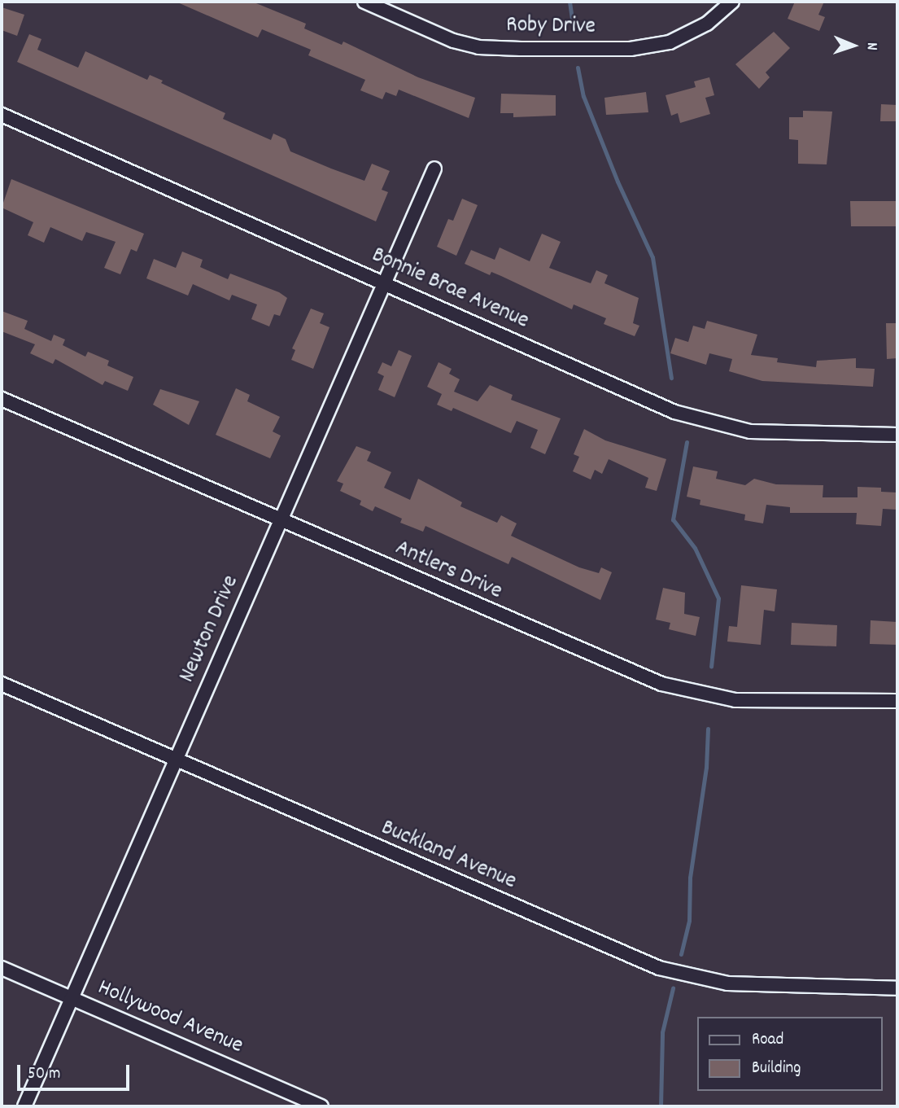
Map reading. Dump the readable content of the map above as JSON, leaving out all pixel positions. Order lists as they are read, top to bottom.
{
  "streets": {
    "street": [
      "Roby Drive",
      "Bonnie Brae Avenue",
      "Antlers Drive",
      "Newton Drive",
      "Buckland Avenue",
      "Hollywood Avenue"
    ]
  },
  "crossings": [
    ["Bonnie Brae Avenue", "Newton Drive"],
    ["Antlers Drive", "Newton Drive"],
    ["Newton Drive", "Buckland Avenue"],
    ["Newton Drive", "Hollywood Avenue"]
  ],
  "legend": ["Road", "Building"],
  "scale_bar": "50 m",
  "north": "right"
}
